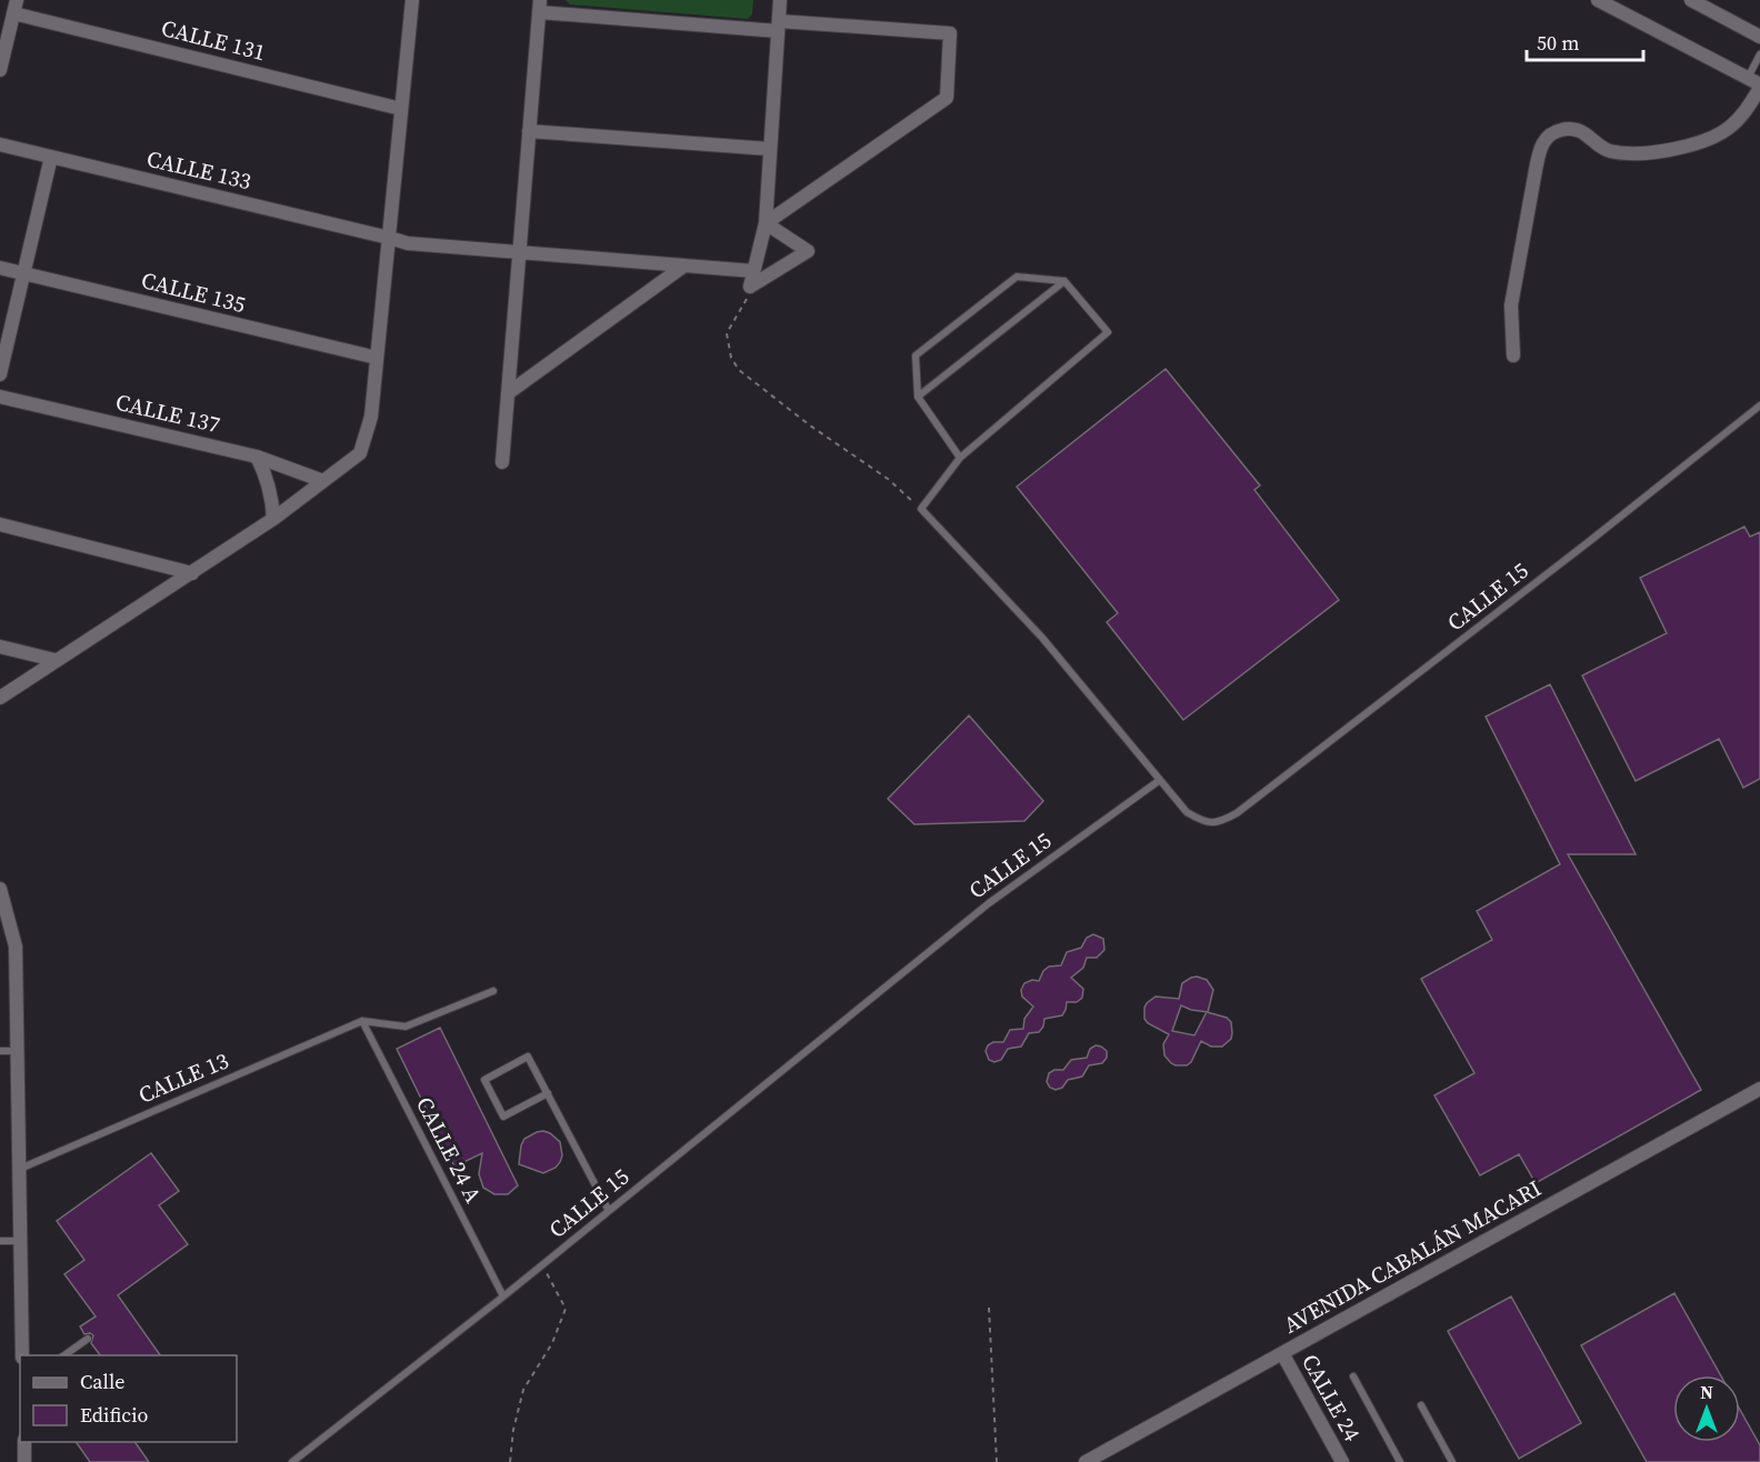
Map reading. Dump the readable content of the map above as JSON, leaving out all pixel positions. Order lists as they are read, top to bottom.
{
  "streets": {
    "street": [
      "CALLE 131",
      "CALLE 133",
      "CALLE 135",
      "CALLE 137",
      "AVENIDA CABALÁN MACARI",
      "CALLE 24"
    ],
    "lane": ["CALLE 15", "CALLE 13", "CALLE 24 A"]
  },
  "crossings": [
    ["CALLE 15", "CALLE 24 A"],
    ["CALLE 13", "CALLE 24 A"],
    ["AVENIDA CABALÁN MACARI", "CALLE 24"]
  ],
  "legend": ["Calle", "Edificio"],
  "scale_bar": "50 m",
  "north": "top"
}
